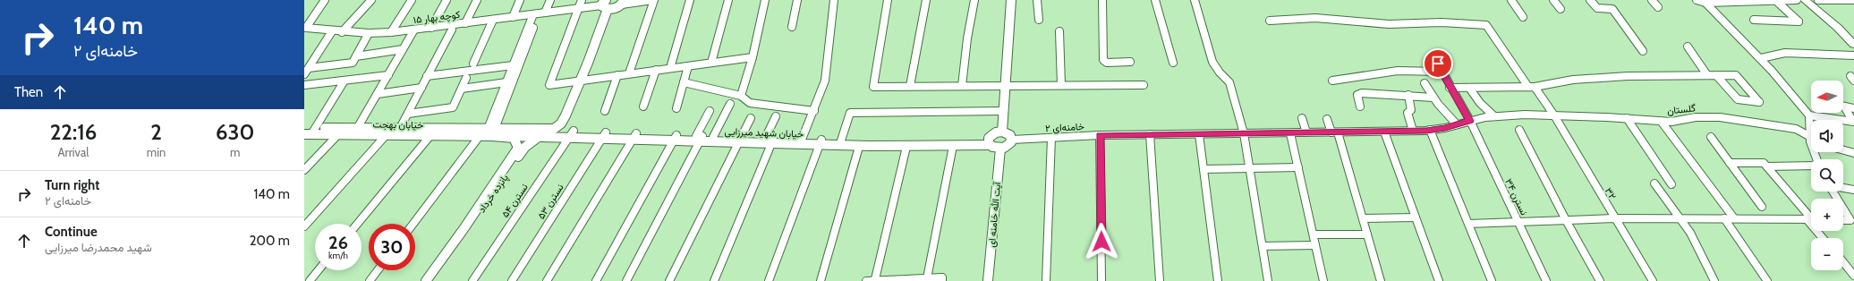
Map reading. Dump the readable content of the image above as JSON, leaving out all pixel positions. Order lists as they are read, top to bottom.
{
  "streets": {
    "street": [
      "کوچه بهار ۱۵",
      "گلستان",
      "خیابان بهجت",
      "خامنه‌ای ۲",
      "خیابان شهید میرزایی",
      "پانزده خرداد",
      "۳۲",
      "نسترن ۳۴",
      "نسترن ۵۴",
      "نسترن ۵۳",
      "آیت الله خامنه ای"
    ]
  },
  "crossings": [
    ["گلستان", "خامنه‌ای ۲"],
    ["گلستان", "۳۲"],
    ["گلستان", "نسترن ۳۴"],
    ["خامنه‌ای ۲", "خیابان شهید میرزایی"],
    ["خامنه‌ای ۲", "آیت الله خامنه ای"],
    ["خیابان شهید میرزایی", "پانزده خرداد"],
    ["خیابان شهید میرزایی", "نسترن ۵۴"],
    ["خیابان شهید میرزایی", "نسترن ۵۳"],
    ["خیابان شهید میرزایی", "آیت الله خامنه ای"]
  ],
  "north": "left",
  "page": {
    "turn": ["140 m", "خامنه‌ای ۲"],
    "then": "Then",
    "map_buttons": ["+", "−"],
    "eta": [
      "22:16",
      "Arrival",
      "2",
      "min",
      "630",
      "m"
    ],
    "list": [
      {
        "name": "Turn right",
        "note": "خامنه‌ای ۲",
        "value": "140 m"
      },
      {
        "name": "Continue",
        "note": "شهید محمدرضا میرزایی",
        "value": "200 m"
      }
    ],
    "speed": "26 km/h",
    "limit": "30"
  }
}
